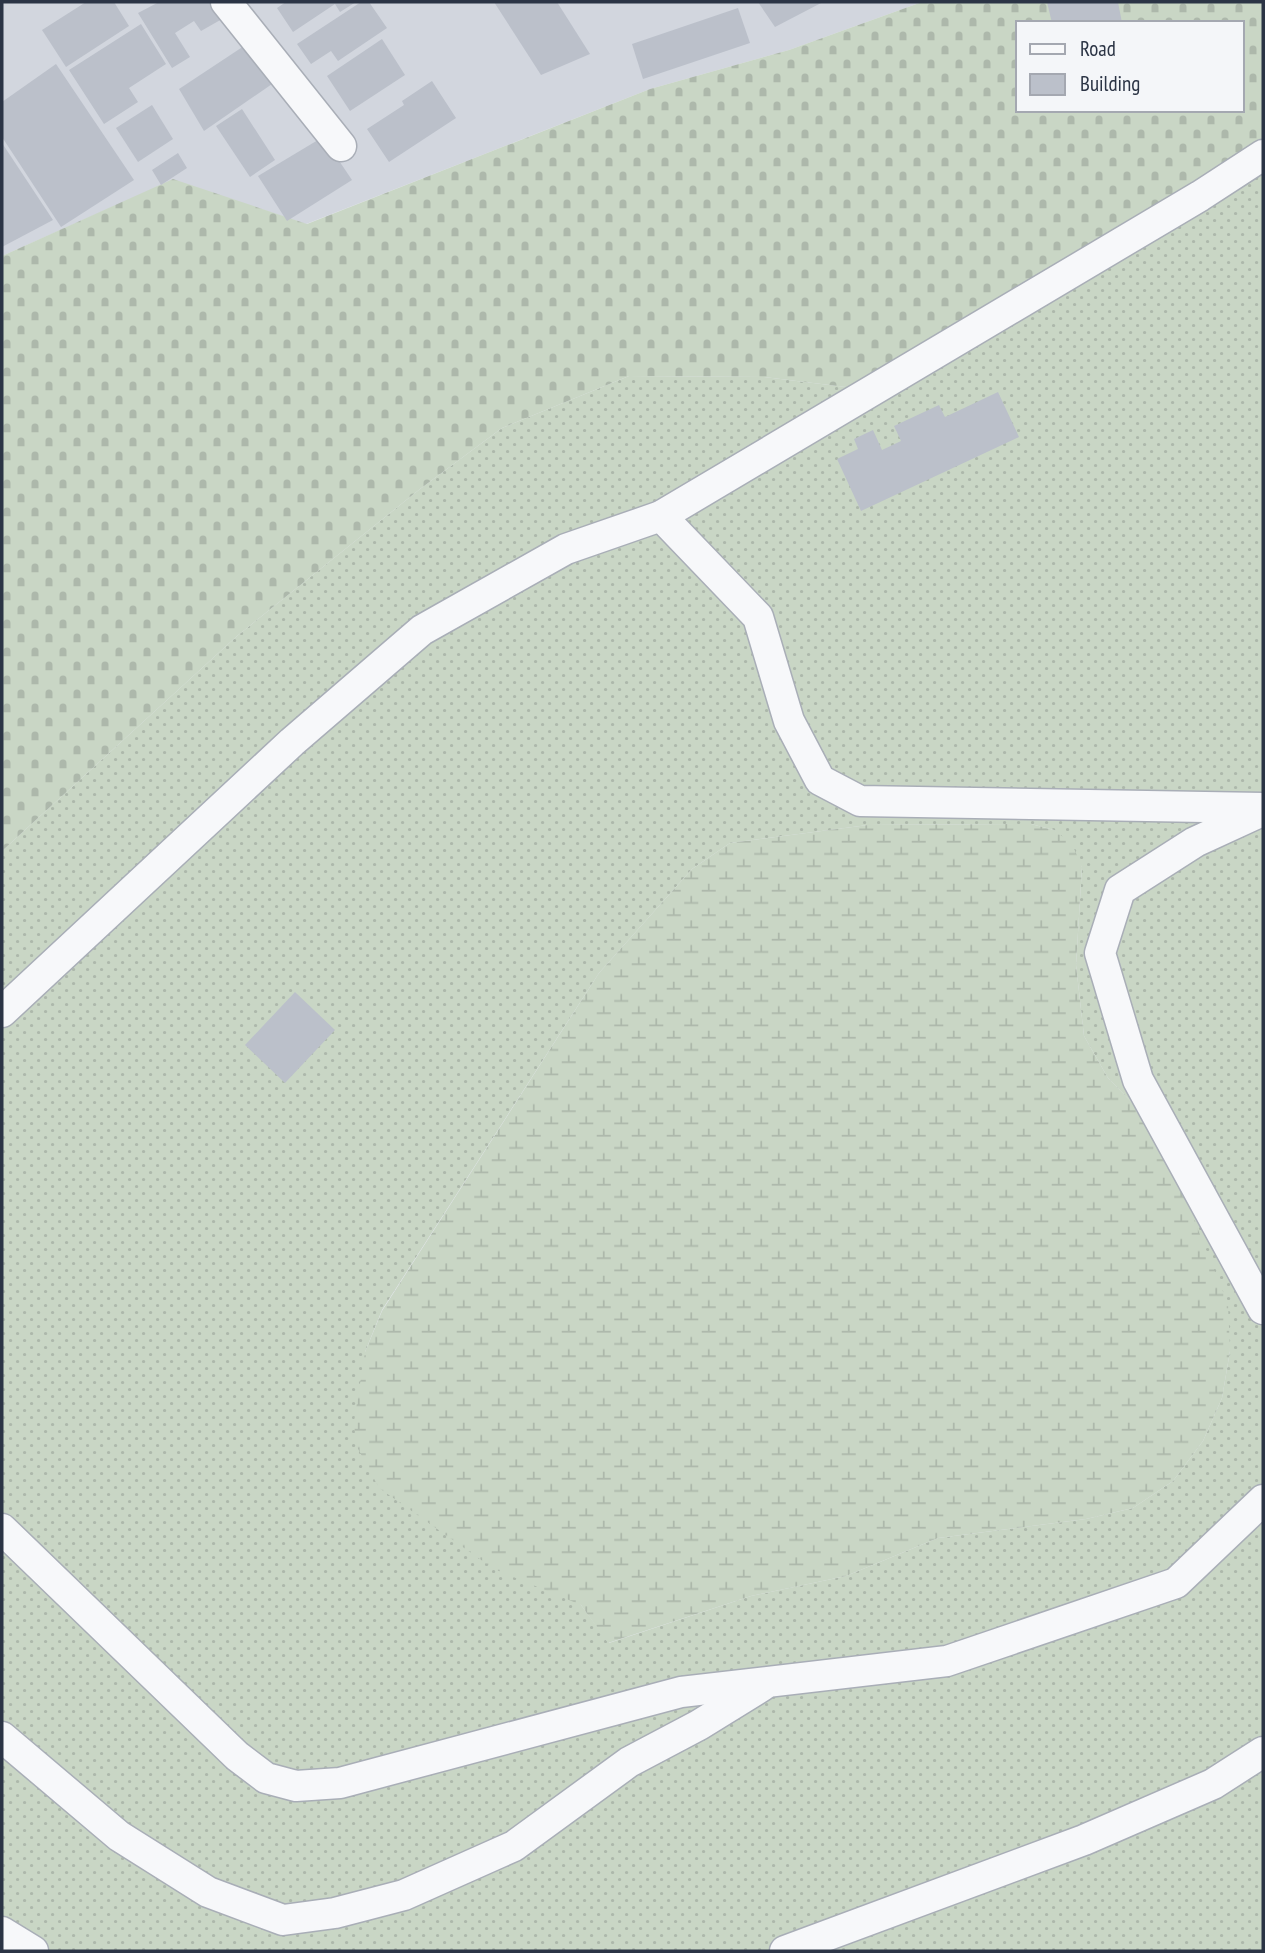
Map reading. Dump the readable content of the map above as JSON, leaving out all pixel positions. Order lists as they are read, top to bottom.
{
  "legend": ["Road", "Building"]
}
